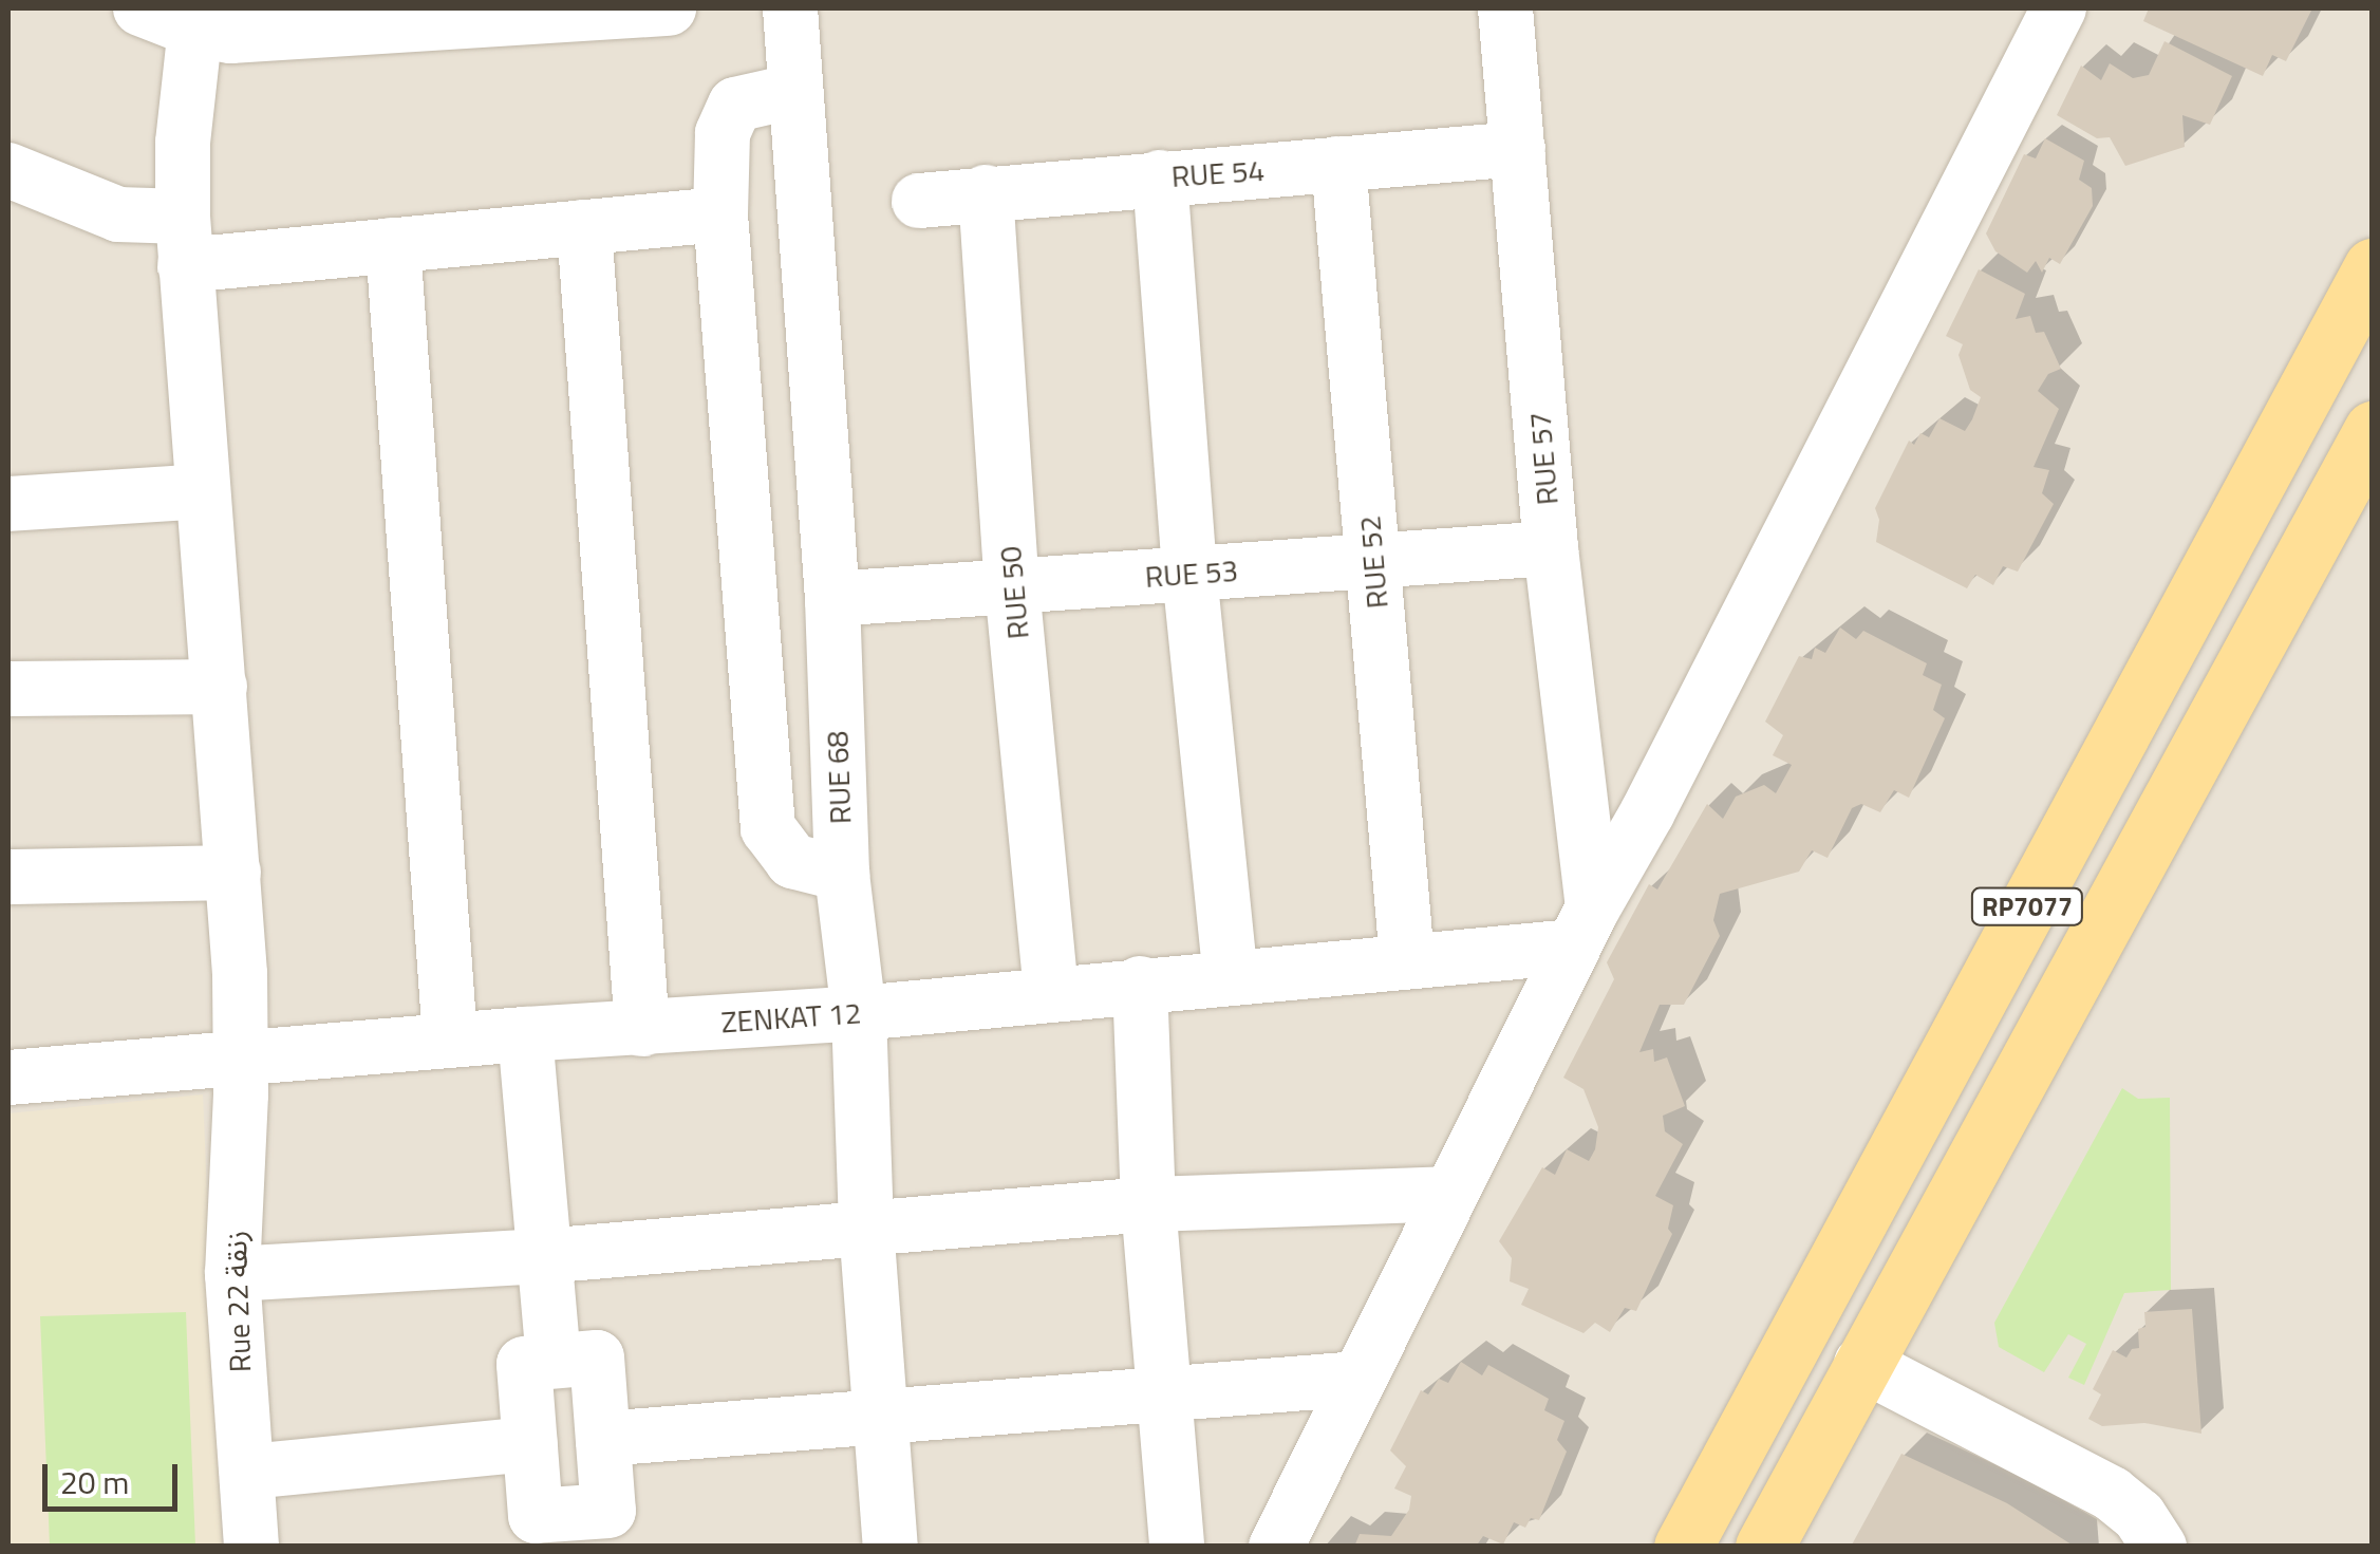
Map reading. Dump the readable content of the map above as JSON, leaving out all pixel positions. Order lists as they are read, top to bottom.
{
  "streets": {
    "main road": ["RP7077"],
    "street": [
      "RUE 54",
      "RUE 57",
      "RUE 52",
      "RUE 53",
      "RUE 50",
      "RUE 68",
      "ZENKAT 12",
      "Rue 22 زنقة"
    ]
  },
  "crossings": [
    ["RUE 54", "RUE 57"],
    ["RUE 54", "RUE 52"],
    ["RUE 54", "RUE 50"],
    ["RUE 57", "RUE 53"],
    ["RUE 57", "ZENKAT 12"],
    ["RUE 52", "RUE 53"],
    ["RUE 52", "ZENKAT 12"],
    ["RUE 53", "RUE 50"],
    ["RUE 53", "RUE 68"],
    ["RUE 50", "ZENKAT 12"],
    ["RUE 68", "ZENKAT 12"],
    ["ZENKAT 12", "Rue 22 زنقة"]
  ],
  "scale_bar": "20 m"
}
